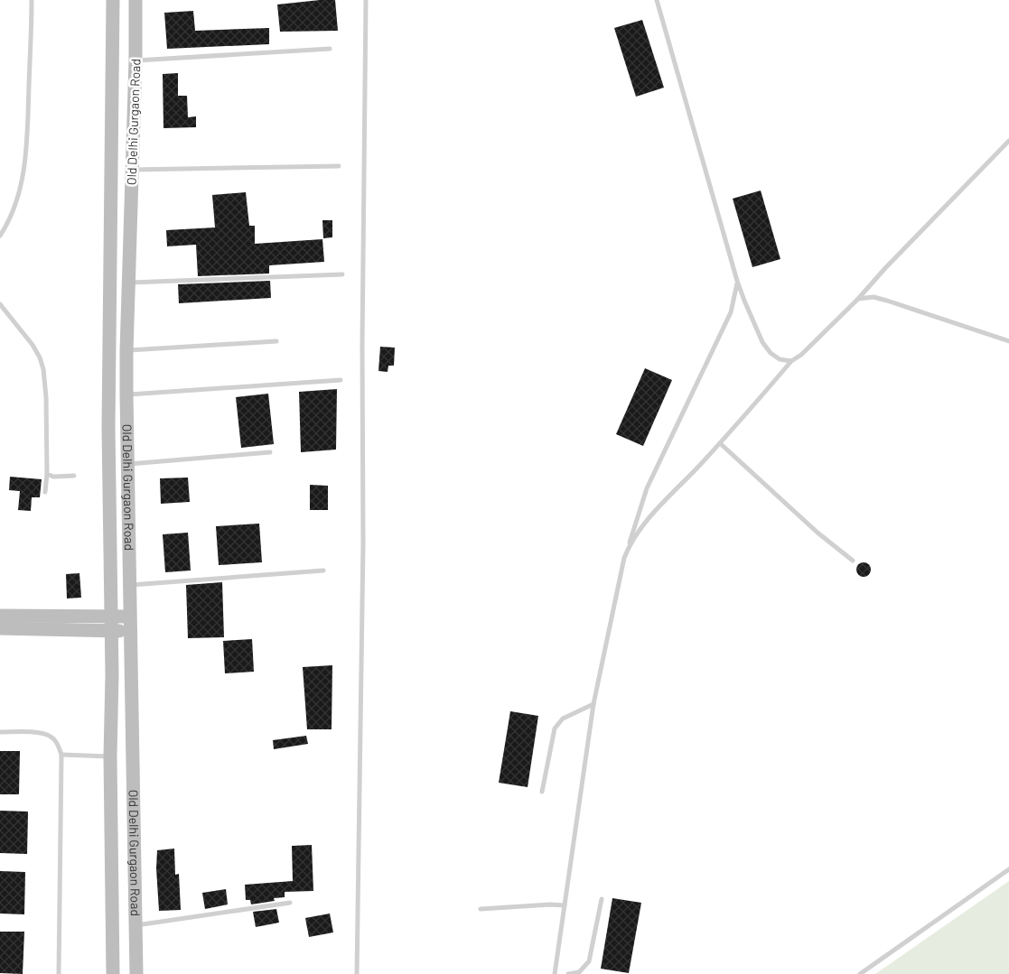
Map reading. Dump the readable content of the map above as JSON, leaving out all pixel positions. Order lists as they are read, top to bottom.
{
  "streets": {
    "main road": ["Old Delhi Gurgaon Road"]
  }
}
